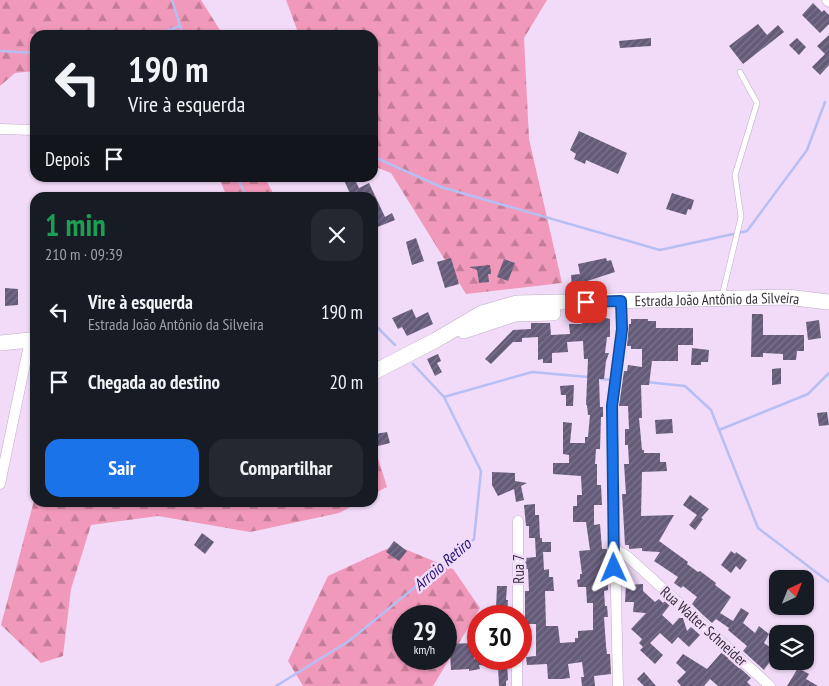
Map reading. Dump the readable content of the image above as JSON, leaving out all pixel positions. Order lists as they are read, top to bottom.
{
  "streets": {
    "main road": ["Estrada João Antônio da Silveira"],
    "street": ["Rua 7", "Rua Walter Schneider"]
  },
  "water": ["Arroio Retiro"],
  "north": "top right",
  "page": {
    "turn": ["190 m", "Vire à esquerda"],
    "then": "Depois",
    "heading": ["1 min", "210 m · 09:39"],
    "list": [
      {
        "name": "Vire à esquerda",
        "note": "Estrada João Antônio da Silveira",
        "value": "190 m"
      },
      {
        "name": "Chegada ao destino",
        "value": "20 m"
      }
    ],
    "buttons": ["Sair", "Compartilhar"],
    "speed": "29 km/h",
    "limit": "30"
  }
}
